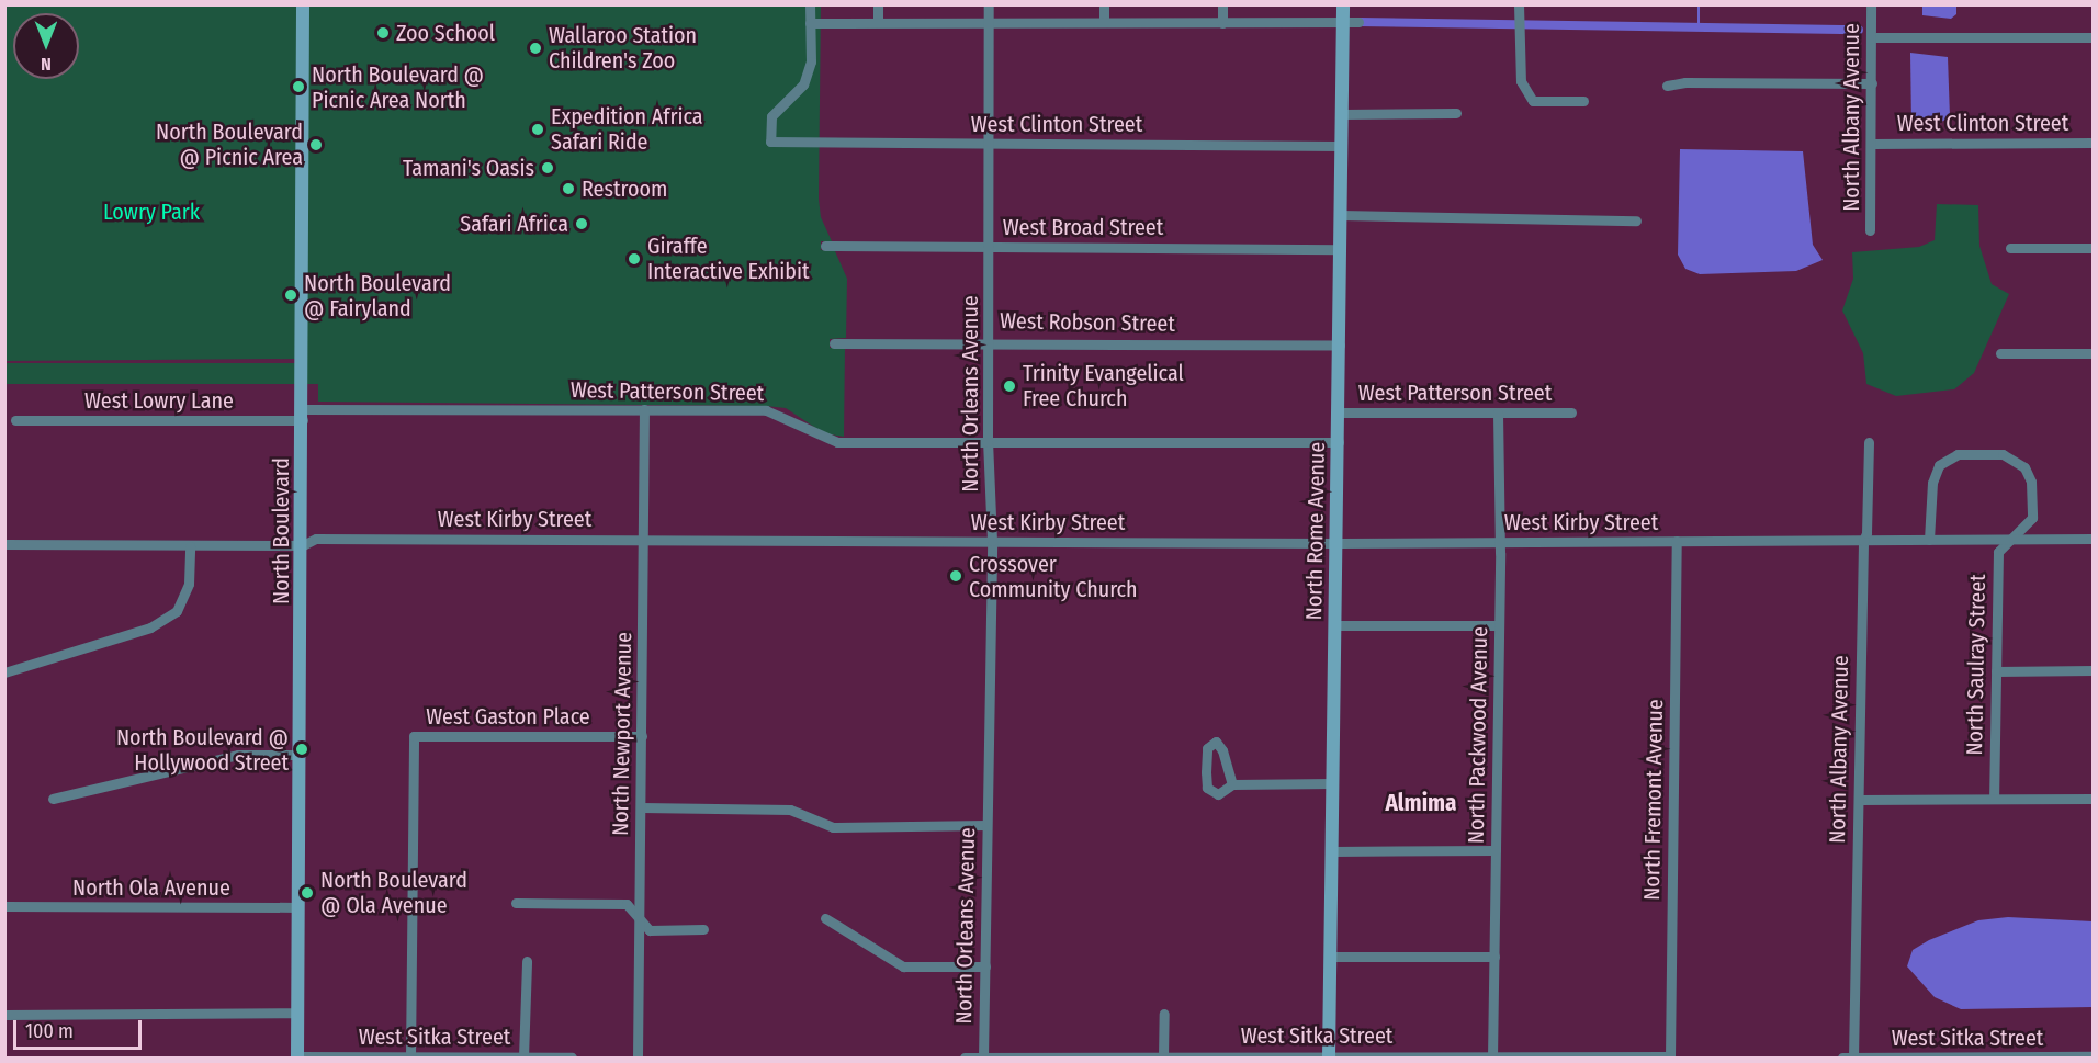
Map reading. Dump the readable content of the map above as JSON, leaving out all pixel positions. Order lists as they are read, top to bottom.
{
  "streets": {
    "street": [
      "North Albany Avenue",
      "West Clinton Street",
      "West Broad Street",
      "West Robson Street",
      "West Patterson Street",
      "North Orleans Avenue",
      "West Lowry Lane",
      "West Kirby Street",
      "North Boulevard",
      "North Rome Avenue",
      "North Saulray Street",
      "West Gaston Place",
      "North Newport Avenue",
      "North Packwood Avenue",
      "North Fremont Avenue",
      "North Ola Avenue",
      "West Sitka Street"
    ]
  },
  "crossings": [
    ["North Albany Avenue", "West Clinton Street"],
    ["North Albany Avenue", "West Kirby Street"],
    ["North Albany Avenue", "West Sitka Street"],
    ["West Clinton Street", "North Orleans Avenue"],
    ["West Clinton Street", "North Rome Avenue"],
    ["West Broad Street", "North Orleans Avenue"],
    ["West Broad Street", "North Rome Avenue"],
    ["West Robson Street", "North Orleans Avenue"],
    ["West Robson Street", "North Rome Avenue"],
    ["West Patterson Street", "North Orleans Avenue"],
    ["West Patterson Street", "West Lowry Lane"],
    ["West Patterson Street", "North Boulevard"],
    ["West Patterson Street", "North Rome Avenue"],
    ["West Patterson Street", "North Newport Avenue"],
    ["West Patterson Street", "North Packwood Avenue"],
    ["North Orleans Avenue", "West Kirby Street"],
    ["North Orleans Avenue", "West Sitka Street"],
    ["West Lowry Lane", "North Boulevard"],
    ["West Kirby Street", "North Boulevard"],
    ["West Kirby Street", "North Rome Avenue"],
    ["West Kirby Street", "North Saulray Street"],
    ["West Kirby Street", "North Newport Avenue"],
    ["West Kirby Street", "North Packwood Avenue"],
    ["West Kirby Street", "North Fremont Avenue"],
    ["North Boulevard", "North Ola Avenue"],
    ["North Boulevard", "West Sitka Street"],
    ["North Rome Avenue", "West Sitka Street"],
    ["West Gaston Place", "North Newport Avenue"],
    ["West Gaston Place", "West Sitka Street"],
    ["North Packwood Avenue", "West Sitka Street"],
    ["North Fremont Avenue", "West Sitka Street"]
  ],
  "districts": ["Almima"],
  "parks": ["Lowry Park"],
  "places": [
    "Zoo School",
    "Wallaroo Station Children's Zoo",
    "North Boulevard @ Picnic Area North",
    "Expedition Africa Safari Ride",
    "North Boulevard @ Picnic Area",
    "Tamani's Oasis",
    "Restroom",
    "Safari Africa",
    "Giraffe Interactive Exhibit",
    "North Boulevard @ Fairyland",
    "Trinity Evangelical Free Church",
    "Crossover Community Church",
    "North Boulevard @ Hollywood Street",
    "North Boulevard @ Ola Avenue"
  ],
  "scale_bar": "100 m",
  "north": "bottom"
}
